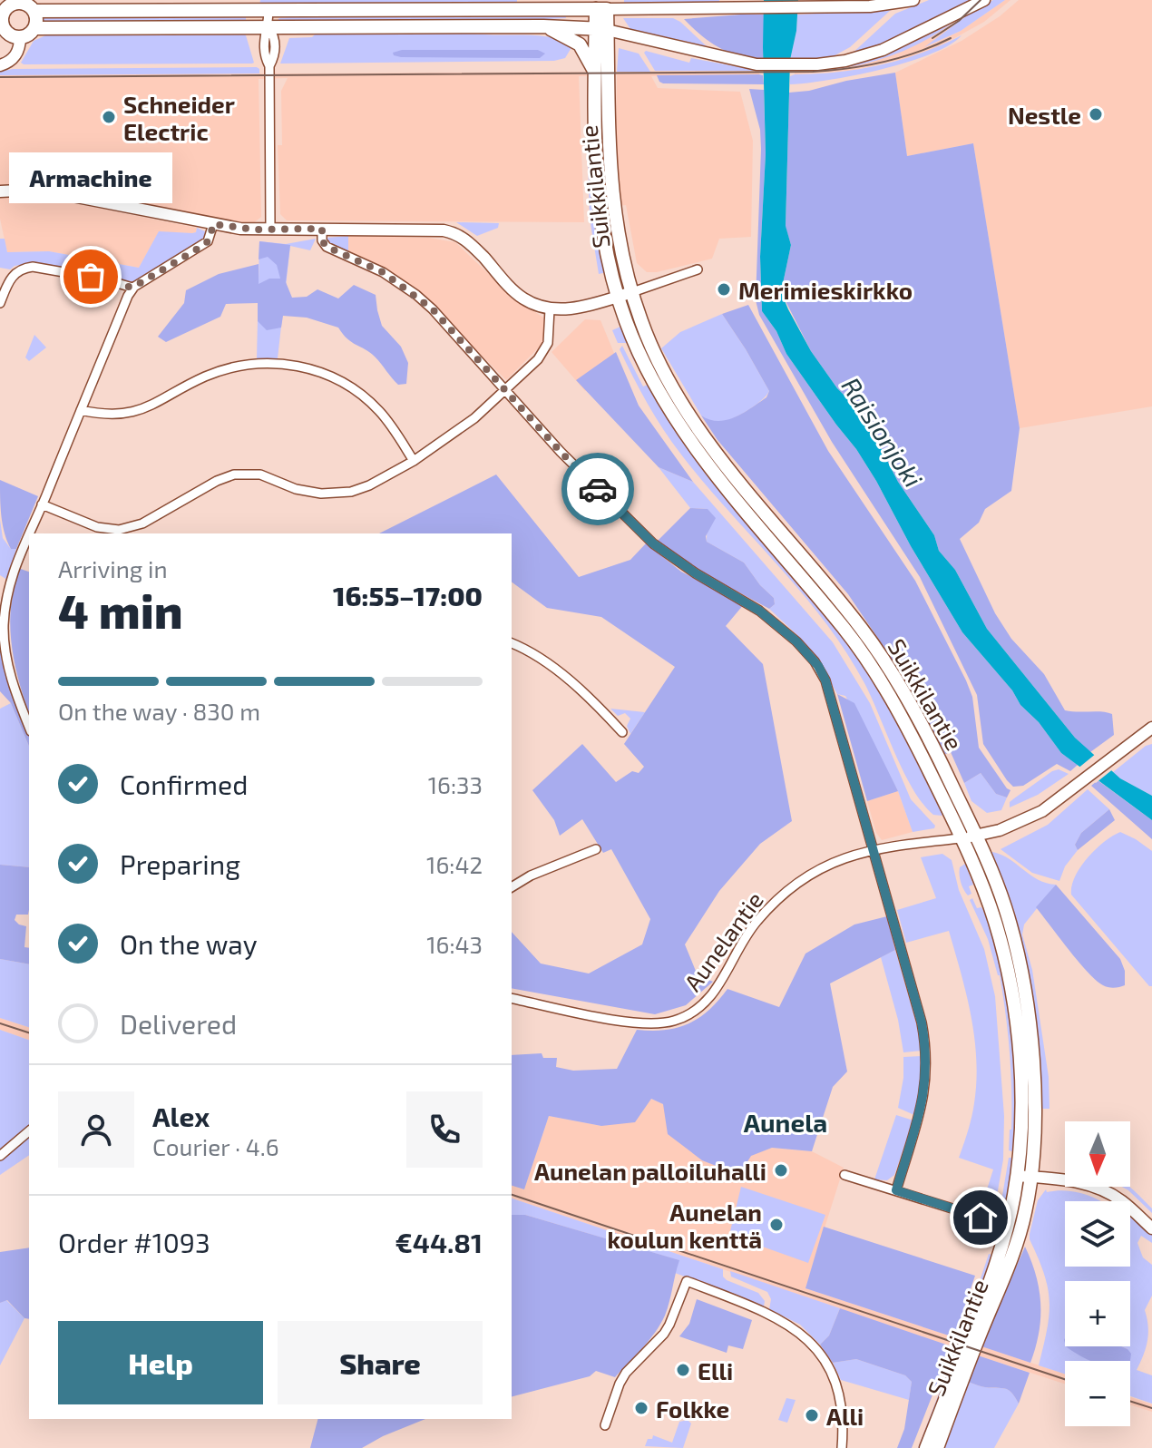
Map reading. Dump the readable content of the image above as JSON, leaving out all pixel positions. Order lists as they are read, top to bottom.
{
  "streets": {
    "main road": ["Suikkilantie"],
    "street": ["Aunelantie"]
  },
  "crossings": [
    ["Suikkilantie", "Aunelantie"]
  ],
  "districts": ["Aunela"],
  "water": ["Raisionjoki"],
  "places": [
    "Nestle",
    "Schneider Electric",
    "Armachine",
    "Merimieskirkko",
    "Aunelan palloiluhalli",
    "Aunelan koulun kenttä",
    "Elli",
    "Folkke",
    "Alli"
  ],
  "north": "bottom",
  "page": {
    "bubble": "Armachine",
    "heading": ["4 min", "Arriving in", "16:55–17:00"],
    "panel": [
      "Alex",
      "Courier · 4.6",
      "Order #1093",
      "€44.81"
    ],
    "bar": "On the way · 830 m",
    "list": [
      ["Confirmed", "16:33"],
      ["Preparing", "16:42"],
      ["On the way", "16:43"],
      "Delivered"
    ],
    "map_buttons": ["+", "−"],
    "buttons": ["Help", "Share"]
  }
}
